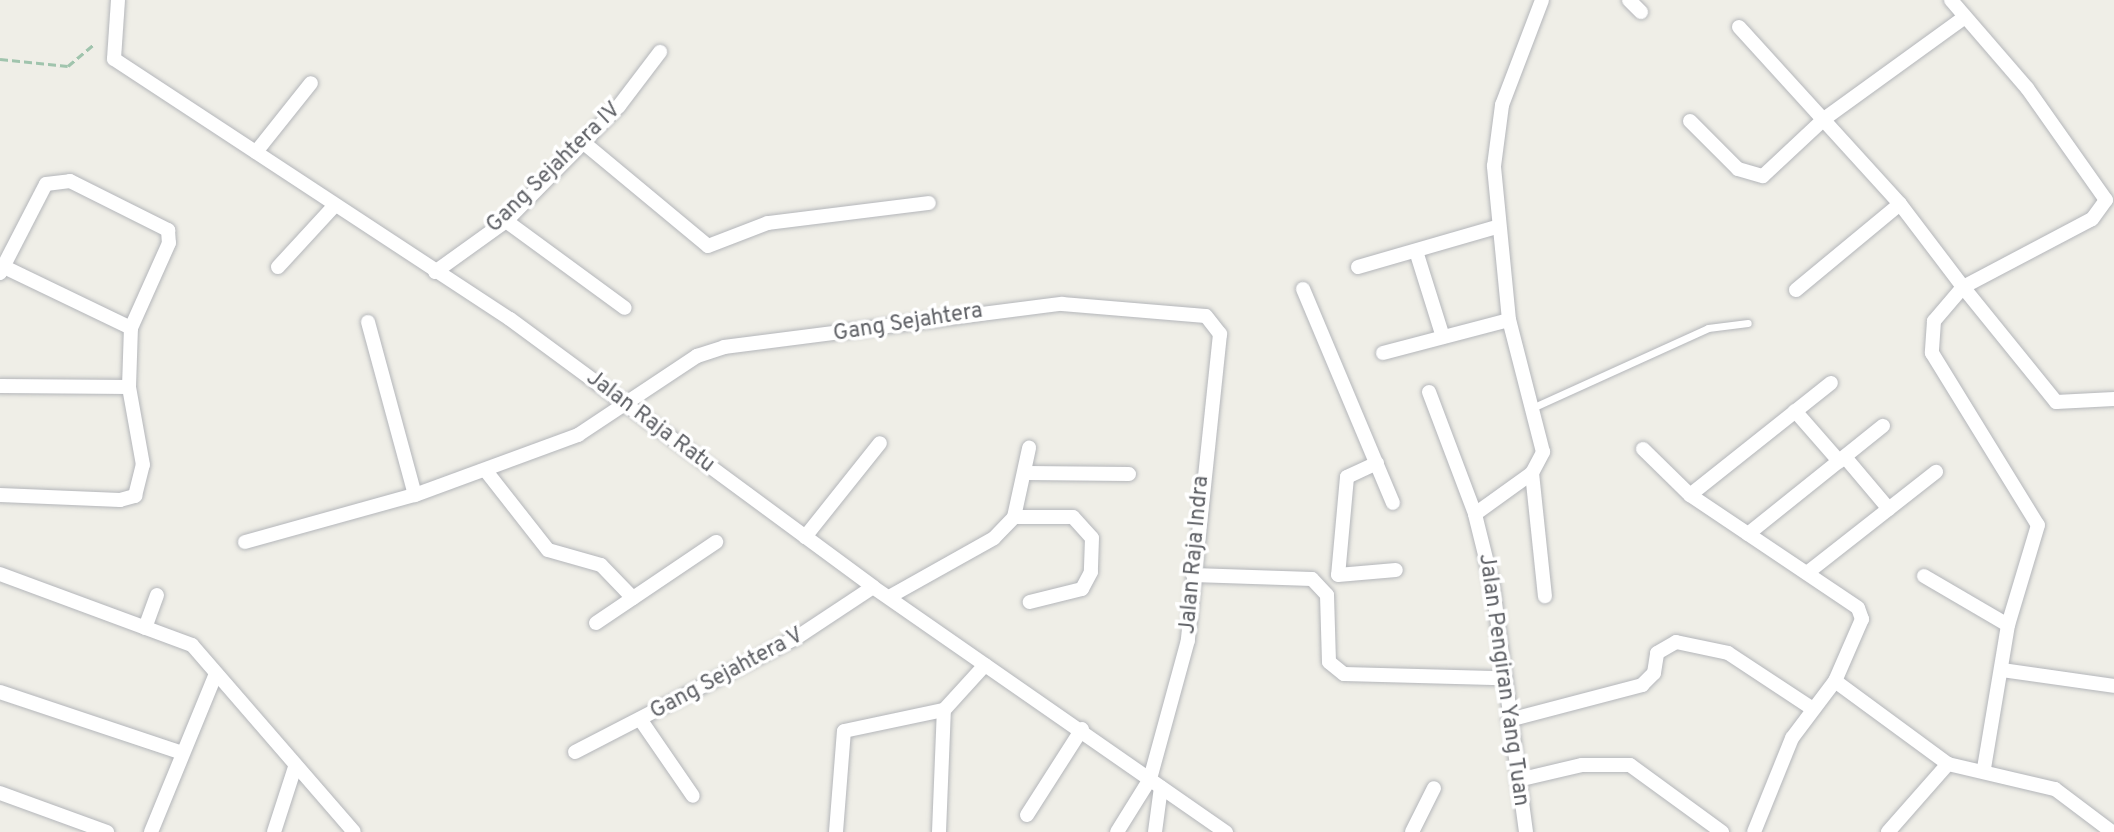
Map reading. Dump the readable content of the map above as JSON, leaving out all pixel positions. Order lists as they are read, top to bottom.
{
  "streets": {
    "street": [
      "Gang Sejahtera IV",
      "Gang Sejahtera",
      "Jalan Raja Ratu",
      "Jalan Raja Indra",
      "Gang Sejahtera V",
      "Jalan Pengiran Yang Tuan"
    ]
  },
  "crossings": [
    ["Gang Sejahtera IV", "Jalan Raja Ratu"],
    ["Gang Sejahtera", "Jalan Raja Ratu"],
    ["Gang Sejahtera", "Jalan Raja Indra"],
    ["Jalan Raja Ratu", "Jalan Raja Indra"],
    ["Jalan Raja Ratu", "Gang Sejahtera V"]
  ]
}
